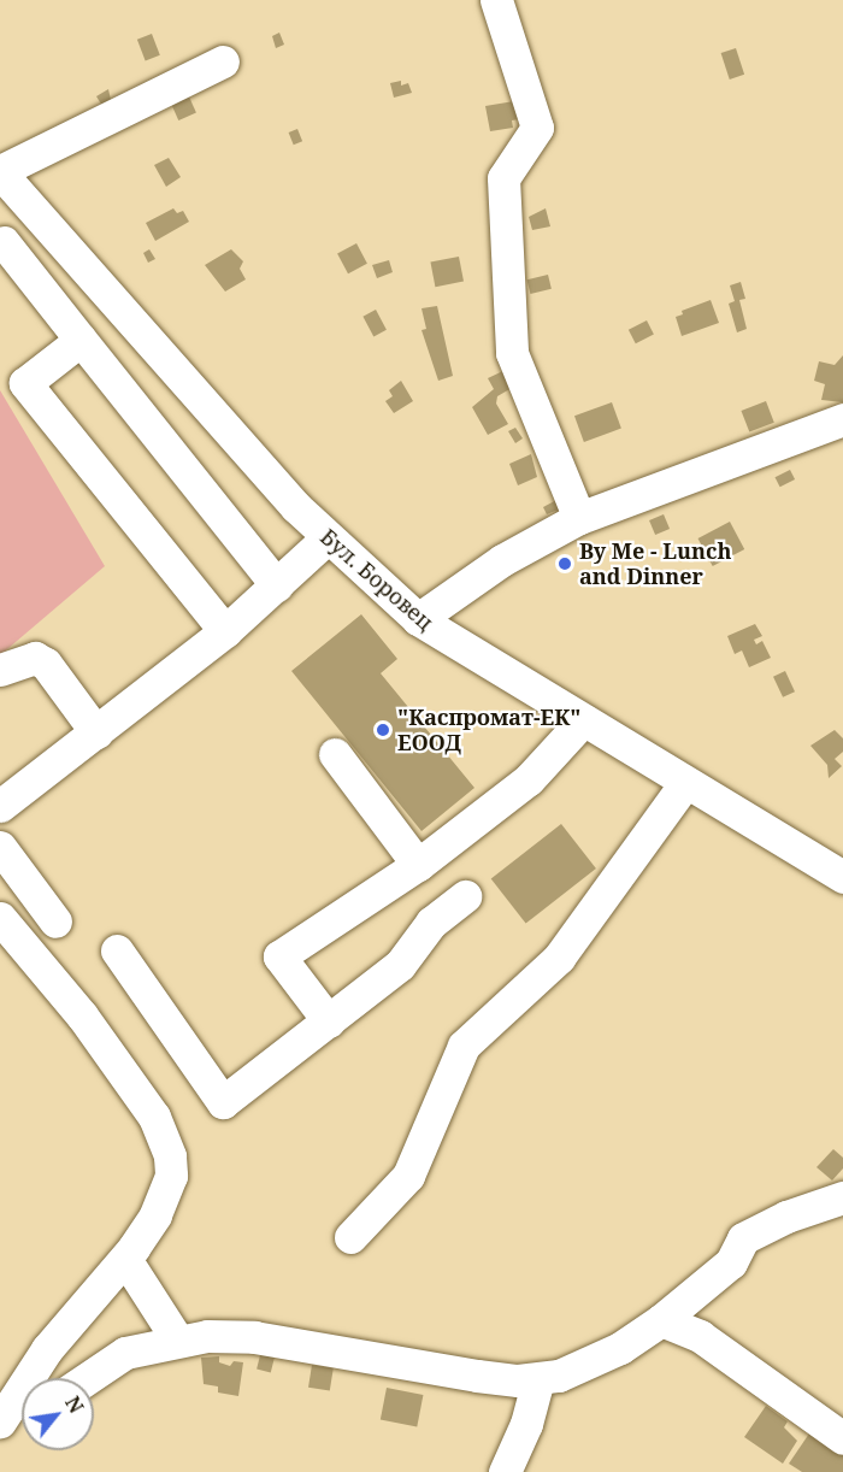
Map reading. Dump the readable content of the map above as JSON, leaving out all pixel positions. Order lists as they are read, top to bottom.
{
  "streets": {
    "street": ["Бул. Боровец"]
  },
  "places": ["By Me - Lunch and Dinner", "\"Каспромат-ЕК\" ЕООД"],
  "north": "top right"
}
